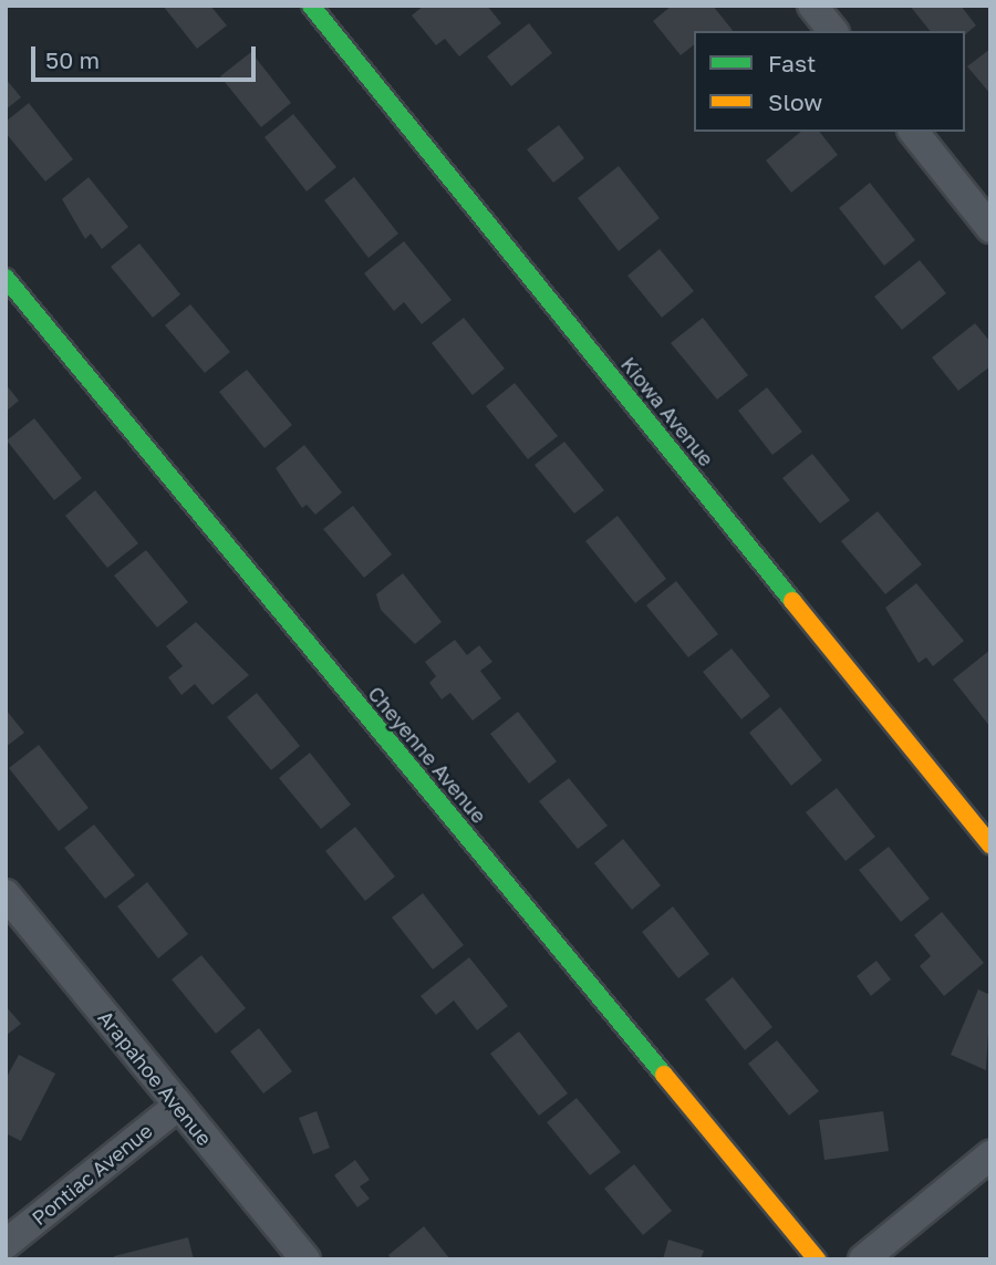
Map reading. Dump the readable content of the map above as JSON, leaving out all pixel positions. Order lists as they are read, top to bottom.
{
  "streets": {
    "street": [
      "Kiowa Avenue",
      "Cheyenne Avenue",
      "Arapahoe Avenue",
      "Pontiac Avenue"
    ]
  },
  "crossings": [
    ["Arapahoe Avenue", "Pontiac Avenue"]
  ],
  "legend": ["Fast", "Slow"],
  "scale_bar": "50 m"
}
